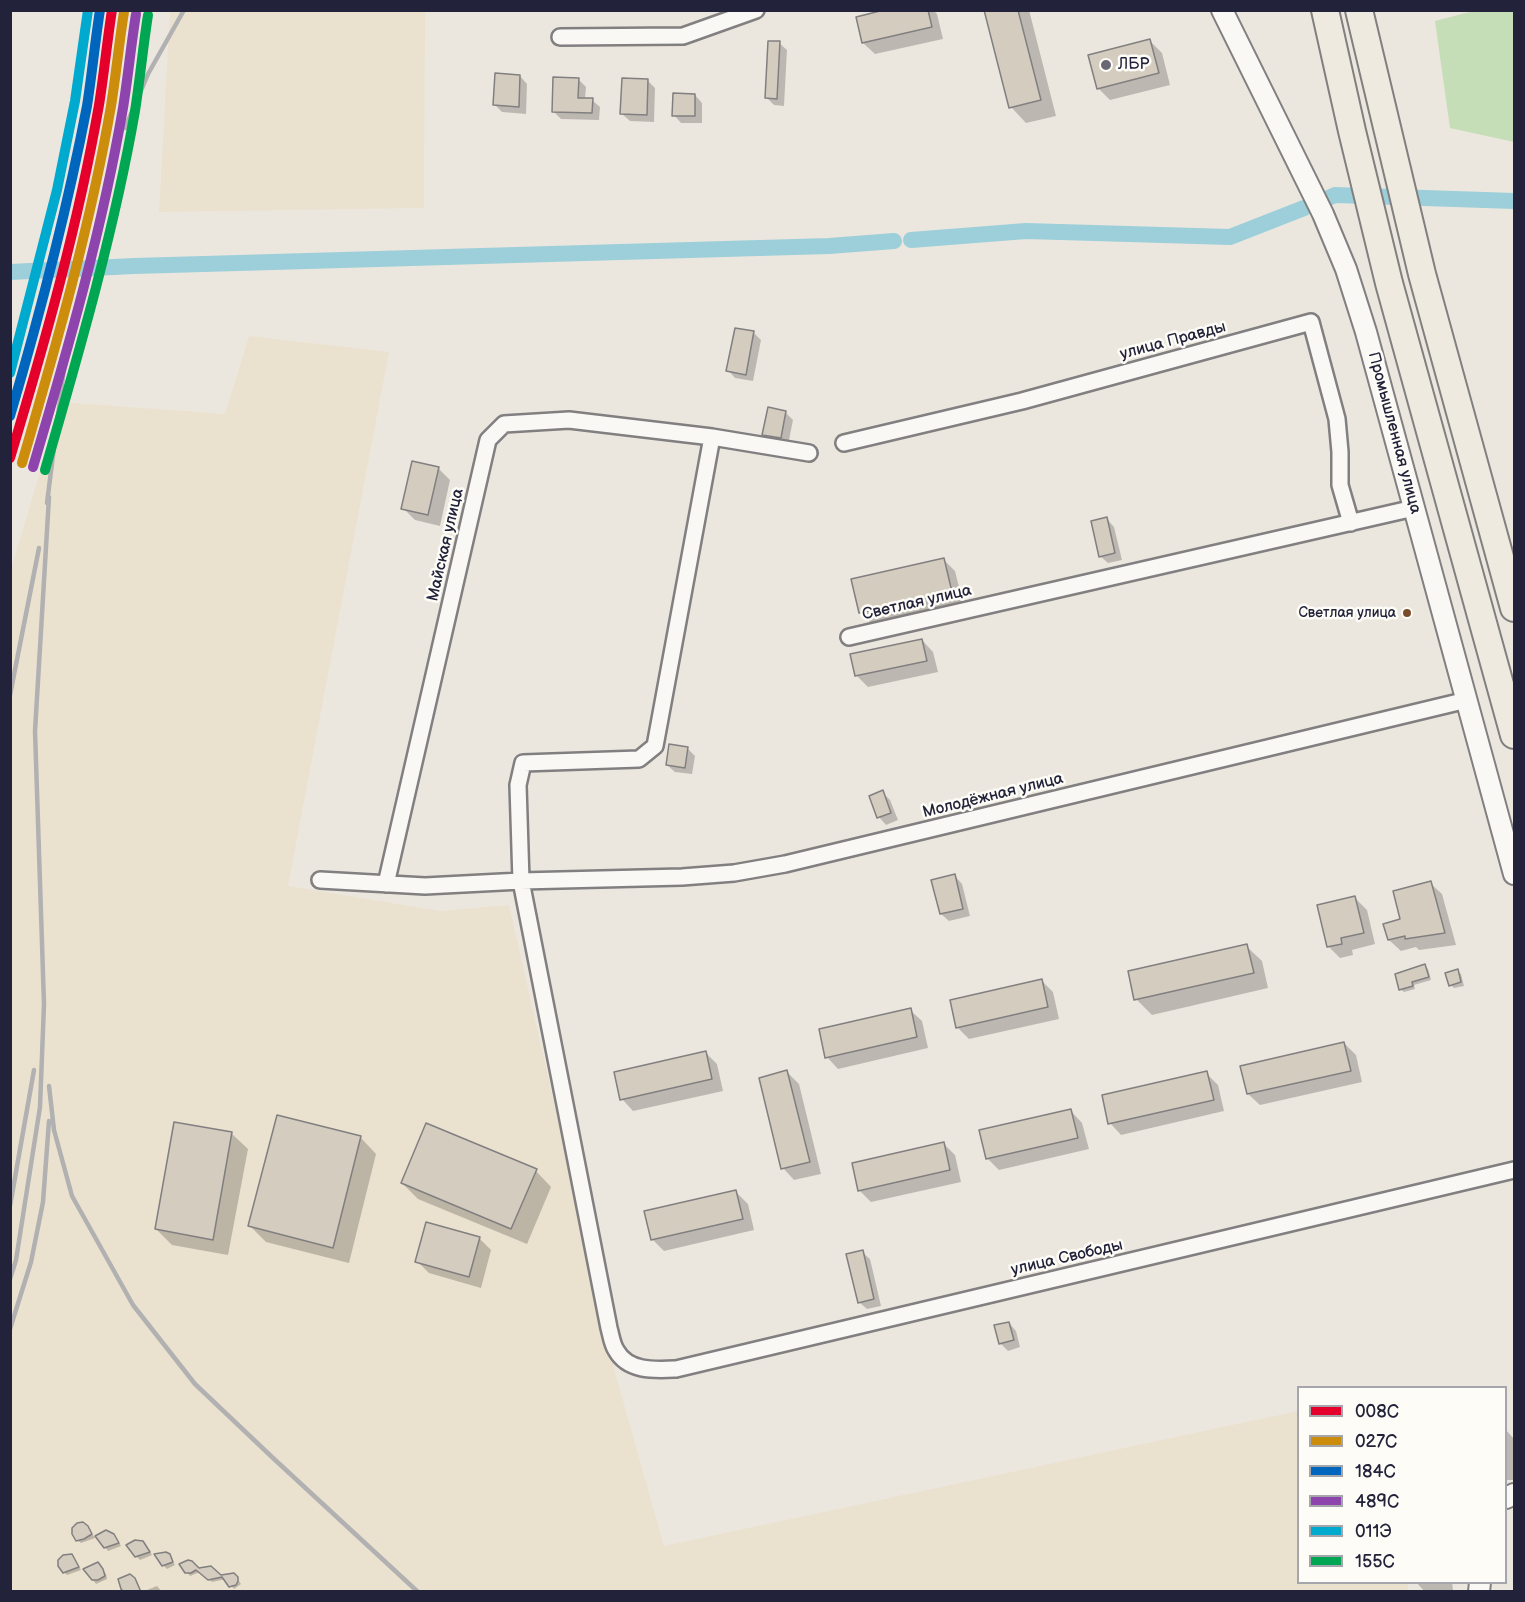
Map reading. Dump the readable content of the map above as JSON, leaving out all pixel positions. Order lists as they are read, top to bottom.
{
  "streets": {
    "street": [
      "улица Правды",
      "Промышленная улица",
      "Майская улица",
      "Светлая улица",
      "Молодёжная улица",
      "улица Свободы"
    ]
  },
  "crossings": [
    ["улица Правды", "Светлая улица"],
    ["Промышленная улица", "Светлая улица"],
    ["Промышленная улица", "Молодёжная улица"],
    ["Майская улица", "Молодёжная улица"],
    ["Молодёжная улица", "улица Свободы"]
  ],
  "places": ["ЛБР", "Светлая улица"],
  "lines": [
    "transit line 008С",
    "transit line 184С",
    "transit line 011Э",
    "transit line 027С",
    "transit line 489С",
    "transit line 155С"
  ],
  "legend": [
    "008С",
    "027С",
    "184С",
    "489С",
    "011Э",
    "155С"
  ]
}
